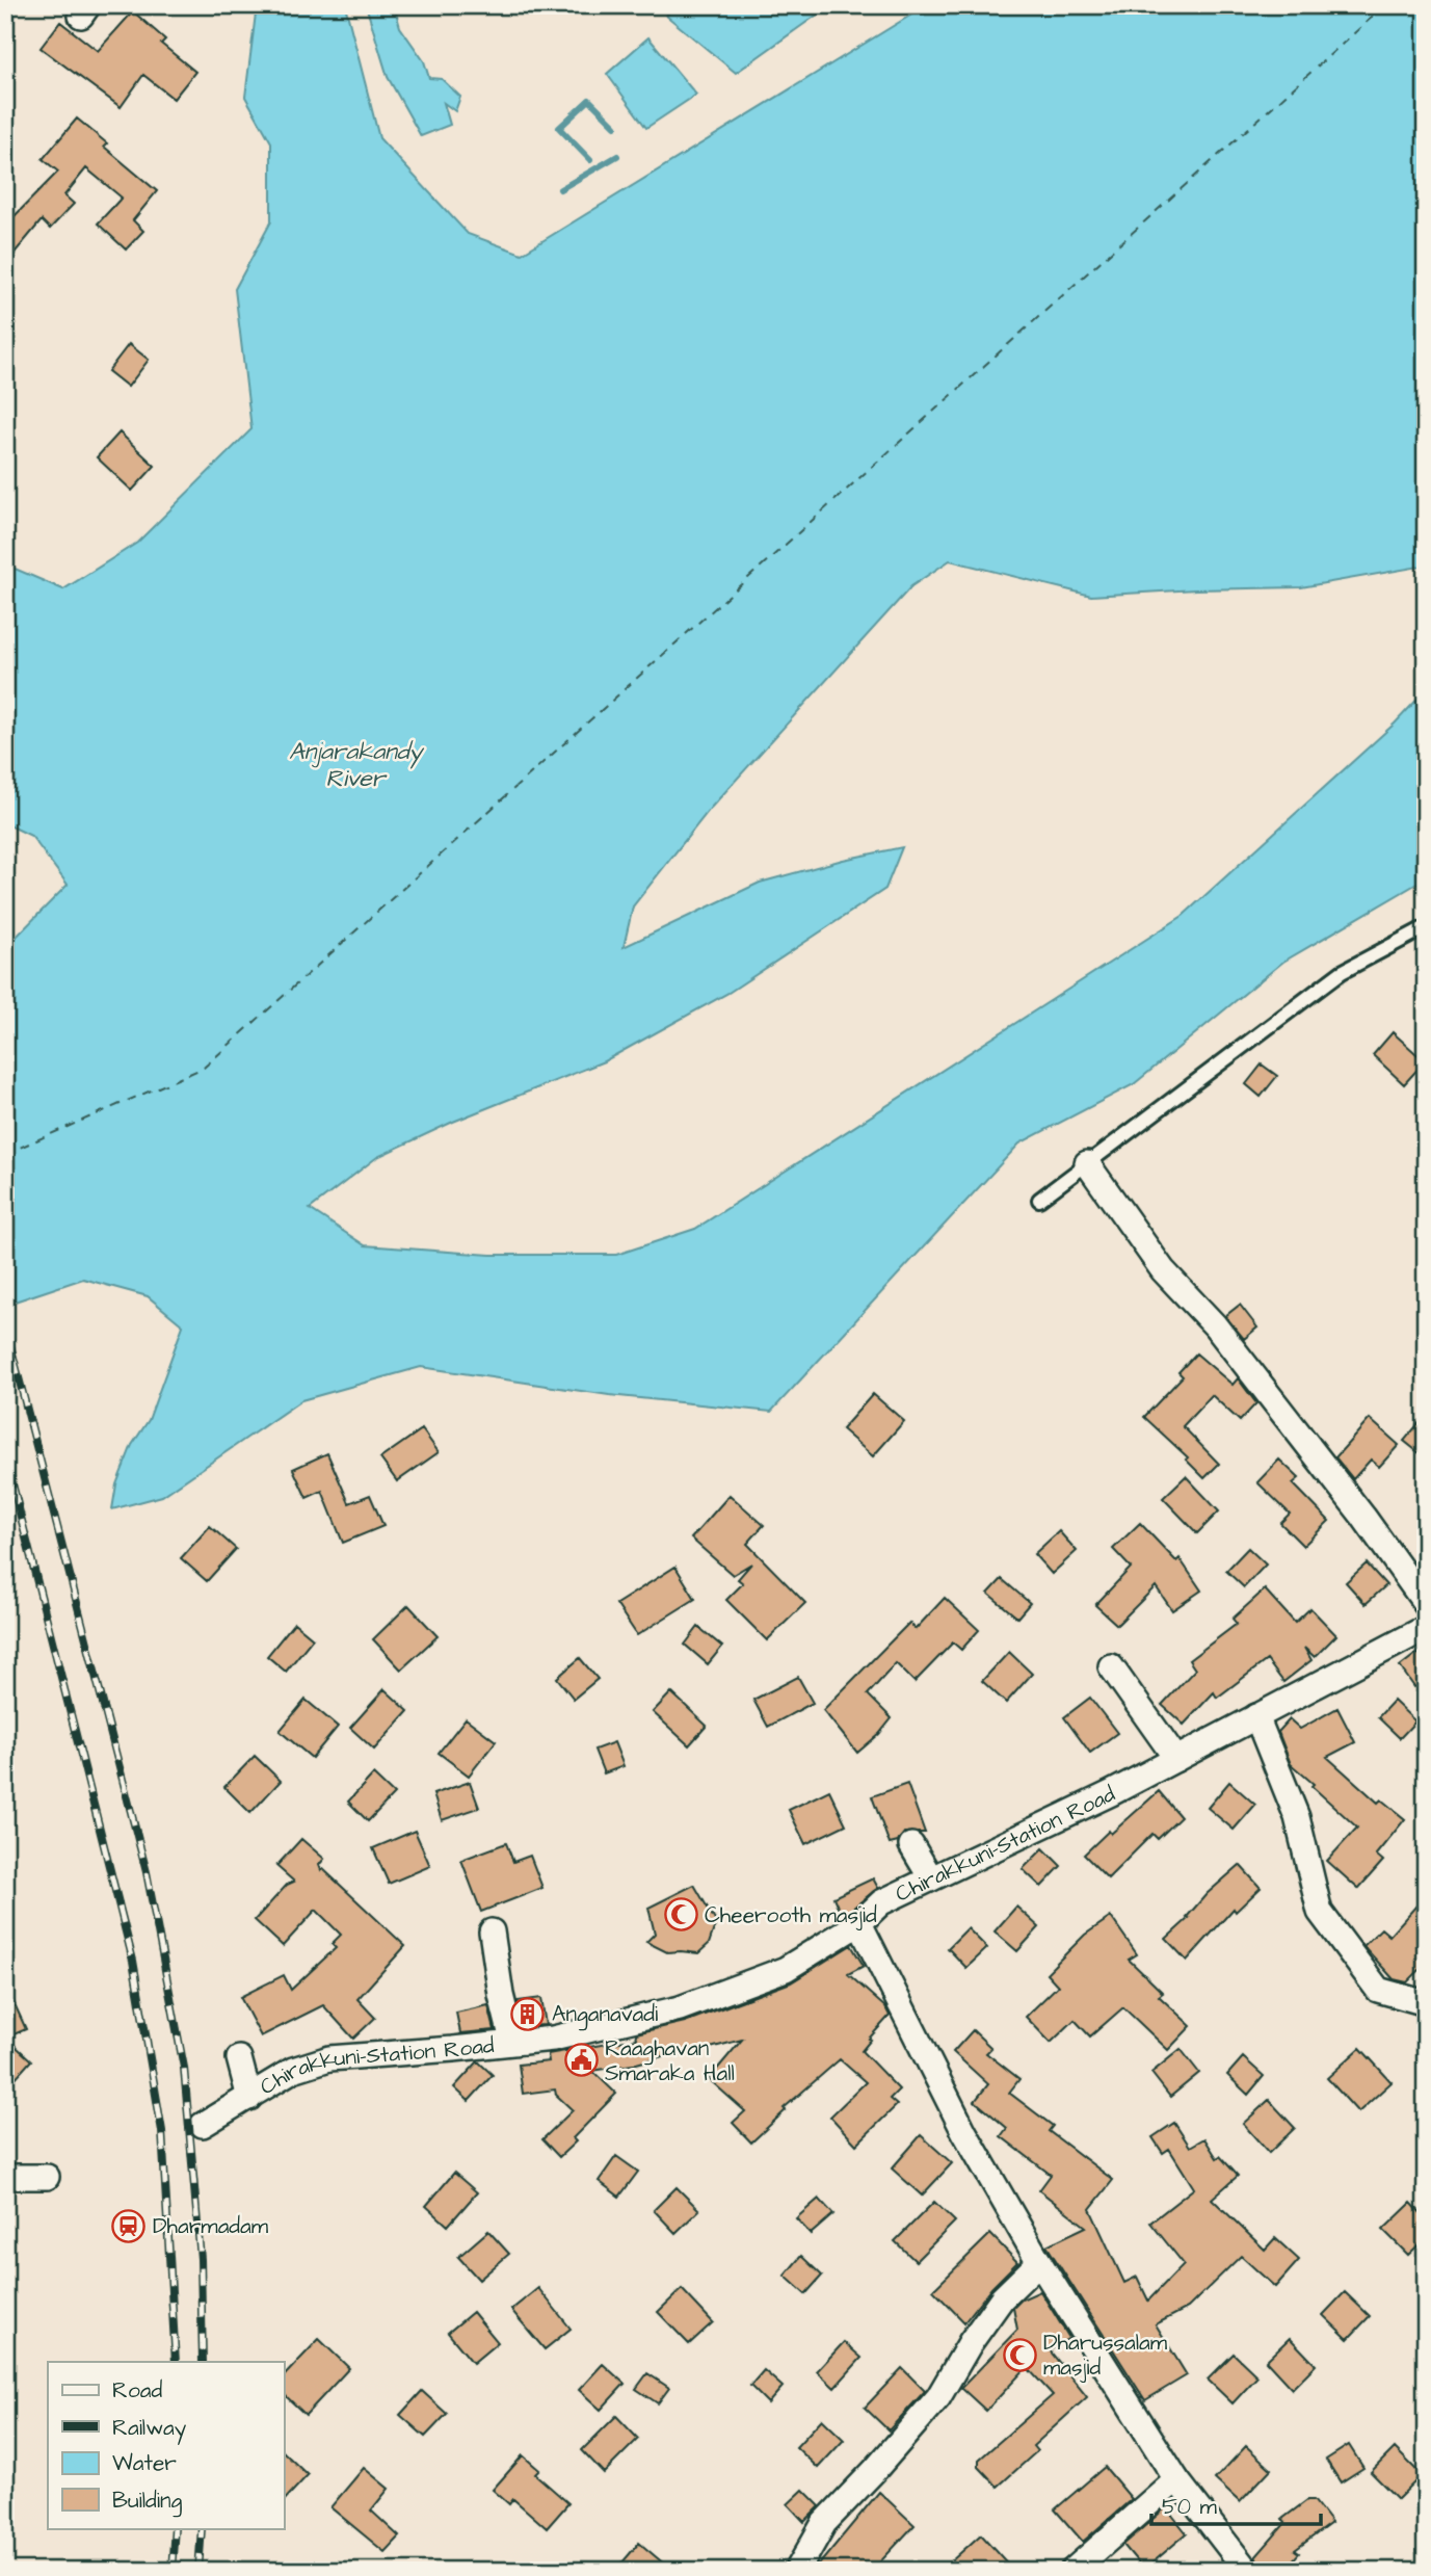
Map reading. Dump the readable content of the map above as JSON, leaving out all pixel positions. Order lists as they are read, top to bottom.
{
  "streets": {
    "street": ["Chirakkuni-Station Road"]
  },
  "water": ["Anjarakandy River"],
  "places": {
    "mosque": ["Cheerooth masjid", "Dharussalam masjid"],
    "building": ["Anganavadi"],
    "public building": ["Raaghavan Smaraka Hall"],
    "station": ["Dharmadam"]
  },
  "legend": [
    "Road",
    "Railway",
    "Water",
    "Building"
  ],
  "scale_bar": "50 m"
}
